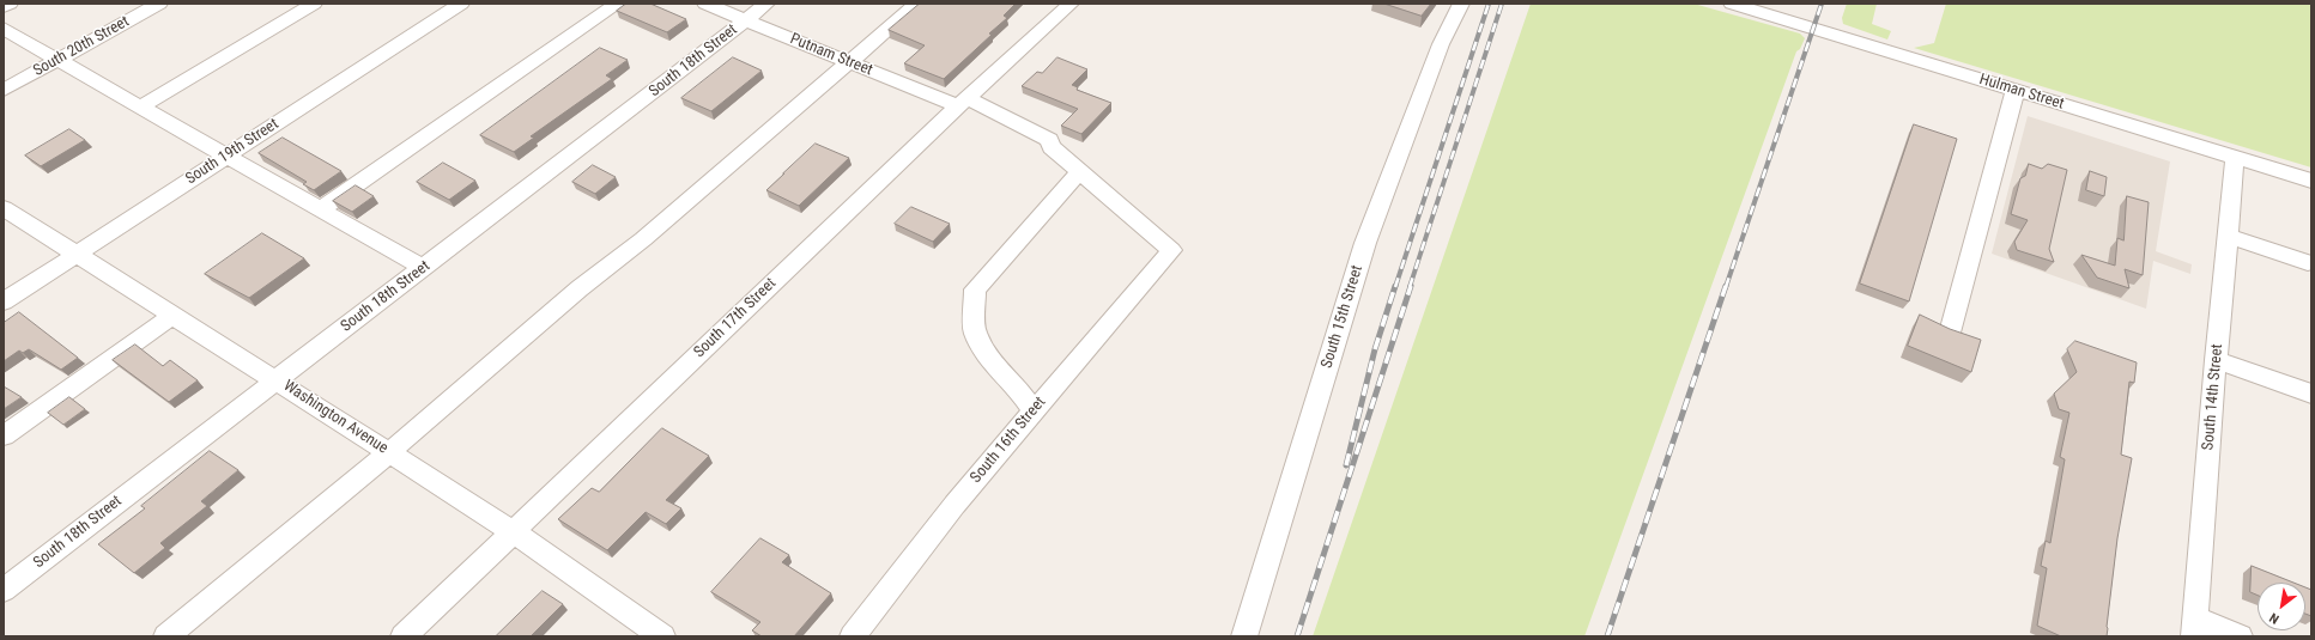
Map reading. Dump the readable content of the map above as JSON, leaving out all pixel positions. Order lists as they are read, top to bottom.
{
  "streets": {
    "street": [
      "South 20th Street",
      "Putnam Street",
      "South 18th Street",
      "Hulman Street",
      "South 19th Street",
      "South 15th Street",
      "South 17th Street",
      "South 14th Street",
      "Washington Avenue",
      "South 16th Street"
    ]
  },
  "crossings": [
    ["Putnam Street", "South 18th Street"],
    ["Putnam Street", "South 17th Street"],
    ["Putnam Street", "South 16th Street"],
    ["South 18th Street", "Washington Avenue"],
    ["Hulman Street", "South 14th Street"],
    ["South 19th Street", "Washington Avenue"],
    ["South 17th Street", "Washington Avenue"]
  ],
  "north": "bottom left"
}
